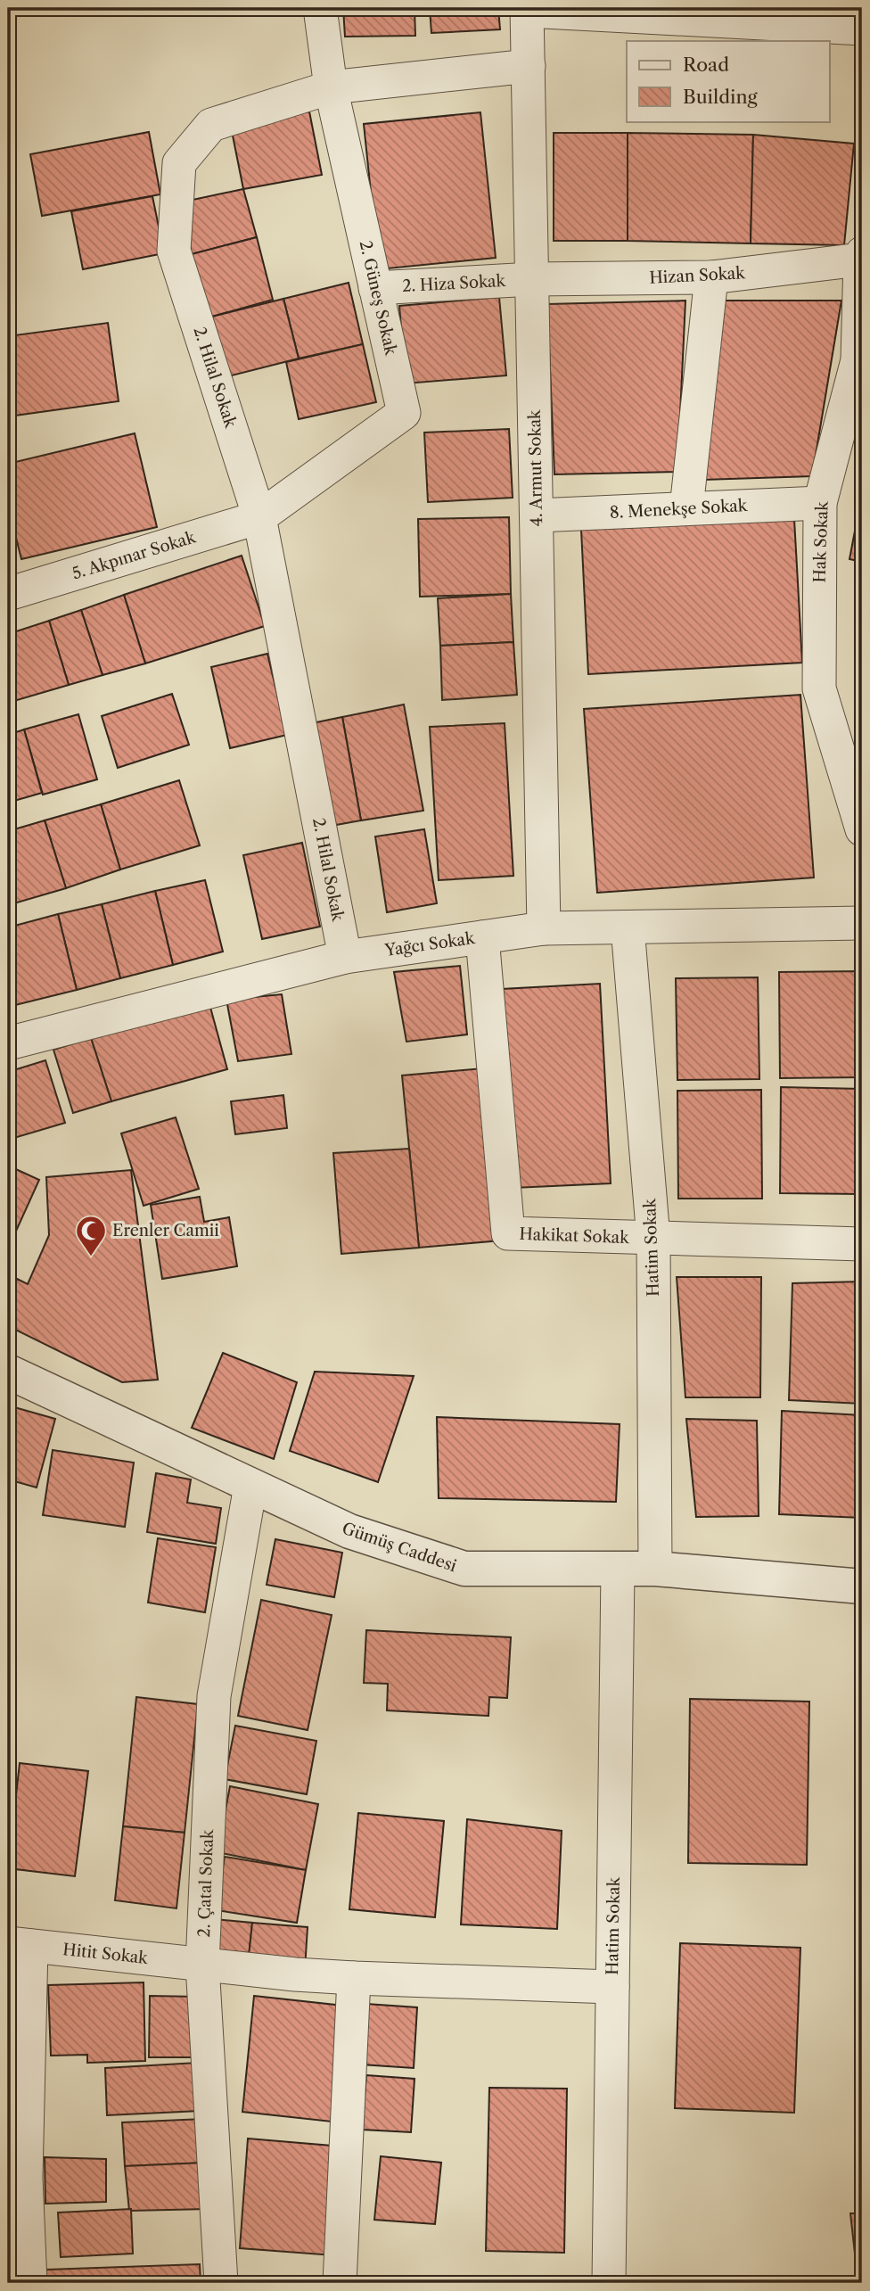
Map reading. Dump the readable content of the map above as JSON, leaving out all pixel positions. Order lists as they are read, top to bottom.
{
  "streets": {
    "street": [
      "Hizan Sokak",
      "2. Hiza Sokak",
      "2. Güneş Sokak",
      "2. Hilal Sokak",
      "4. Armut Sokak",
      "8. Menekşe Sokak",
      "Hak Sokak",
      "5. Akpınar Sokak",
      "Yağcı Sokak",
      "Hakikat Sokak",
      "Hatim Sokak",
      "Gümüş Caddesi",
      "2. Çatal Sokak",
      "Hitit Sokak"
    ]
  },
  "crossings": [
    ["Hizan Sokak", "2. Hiza Sokak"],
    ["Hizan Sokak", "4. Armut Sokak"],
    ["Hizan Sokak", "Hak Sokak"],
    ["2. Hiza Sokak", "2. Güneş Sokak"],
    ["2. Hiza Sokak", "4. Armut Sokak"],
    ["2. Güneş Sokak", "2. Hilal Sokak"],
    ["2. Güneş Sokak", "5. Akpınar Sokak"],
    ["2. Hilal Sokak", "4. Armut Sokak"],
    ["2. Hilal Sokak", "5. Akpınar Sokak"],
    ["2. Hilal Sokak", "Yağcı Sokak"],
    ["4. Armut Sokak", "8. Menekşe Sokak"],
    ["4. Armut Sokak", "Yağcı Sokak"],
    ["8. Menekşe Sokak", "Hak Sokak"],
    ["Yağcı Sokak", "Hakikat Sokak"],
    ["Yağcı Sokak", "Hatim Sokak"],
    ["Hakikat Sokak", "Hatim Sokak"],
    ["Hatim Sokak", "Gümüş Caddesi"],
    ["Hatim Sokak", "Hitit Sokak"],
    ["Gümüş Caddesi", "2. Çatal Sokak"],
    ["2. Çatal Sokak", "Hitit Sokak"]
  ],
  "places": {
    "mosque": ["Erenler Camii"]
  },
  "legend": ["Road", "Building"]
}
